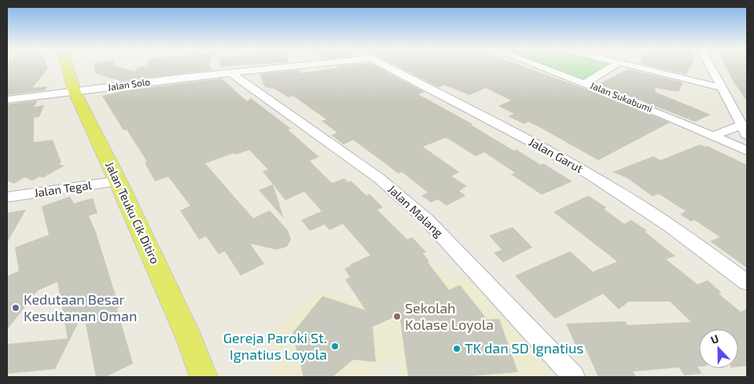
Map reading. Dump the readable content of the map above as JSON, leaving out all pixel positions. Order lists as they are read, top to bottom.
{
  "streets": {
    "main road": ["Jalan Teuku Cik Ditiro"],
    "street": [
      "Jalan Solo",
      "Jalan Sukabumi",
      "Jalan Garut",
      "Jalan Tegal",
      "Jalan Malang"
    ]
  },
  "crossings": [
    ["Jalan Solo", "Jalan Malang"],
    ["Jalan Solo", "Jalan Teuku Cik Ditiro"],
    ["Jalan Tegal", "Jalan Teuku Cik Ditiro"]
  ],
  "places": [
    "Kedutaan Besar Kesultanan Oman",
    "Sekolah Kolase Loyola",
    "Gereja Paroki St. Ignatius Loyola",
    "TK dan SD Ignatius"
  ],
  "north": "top"
}
